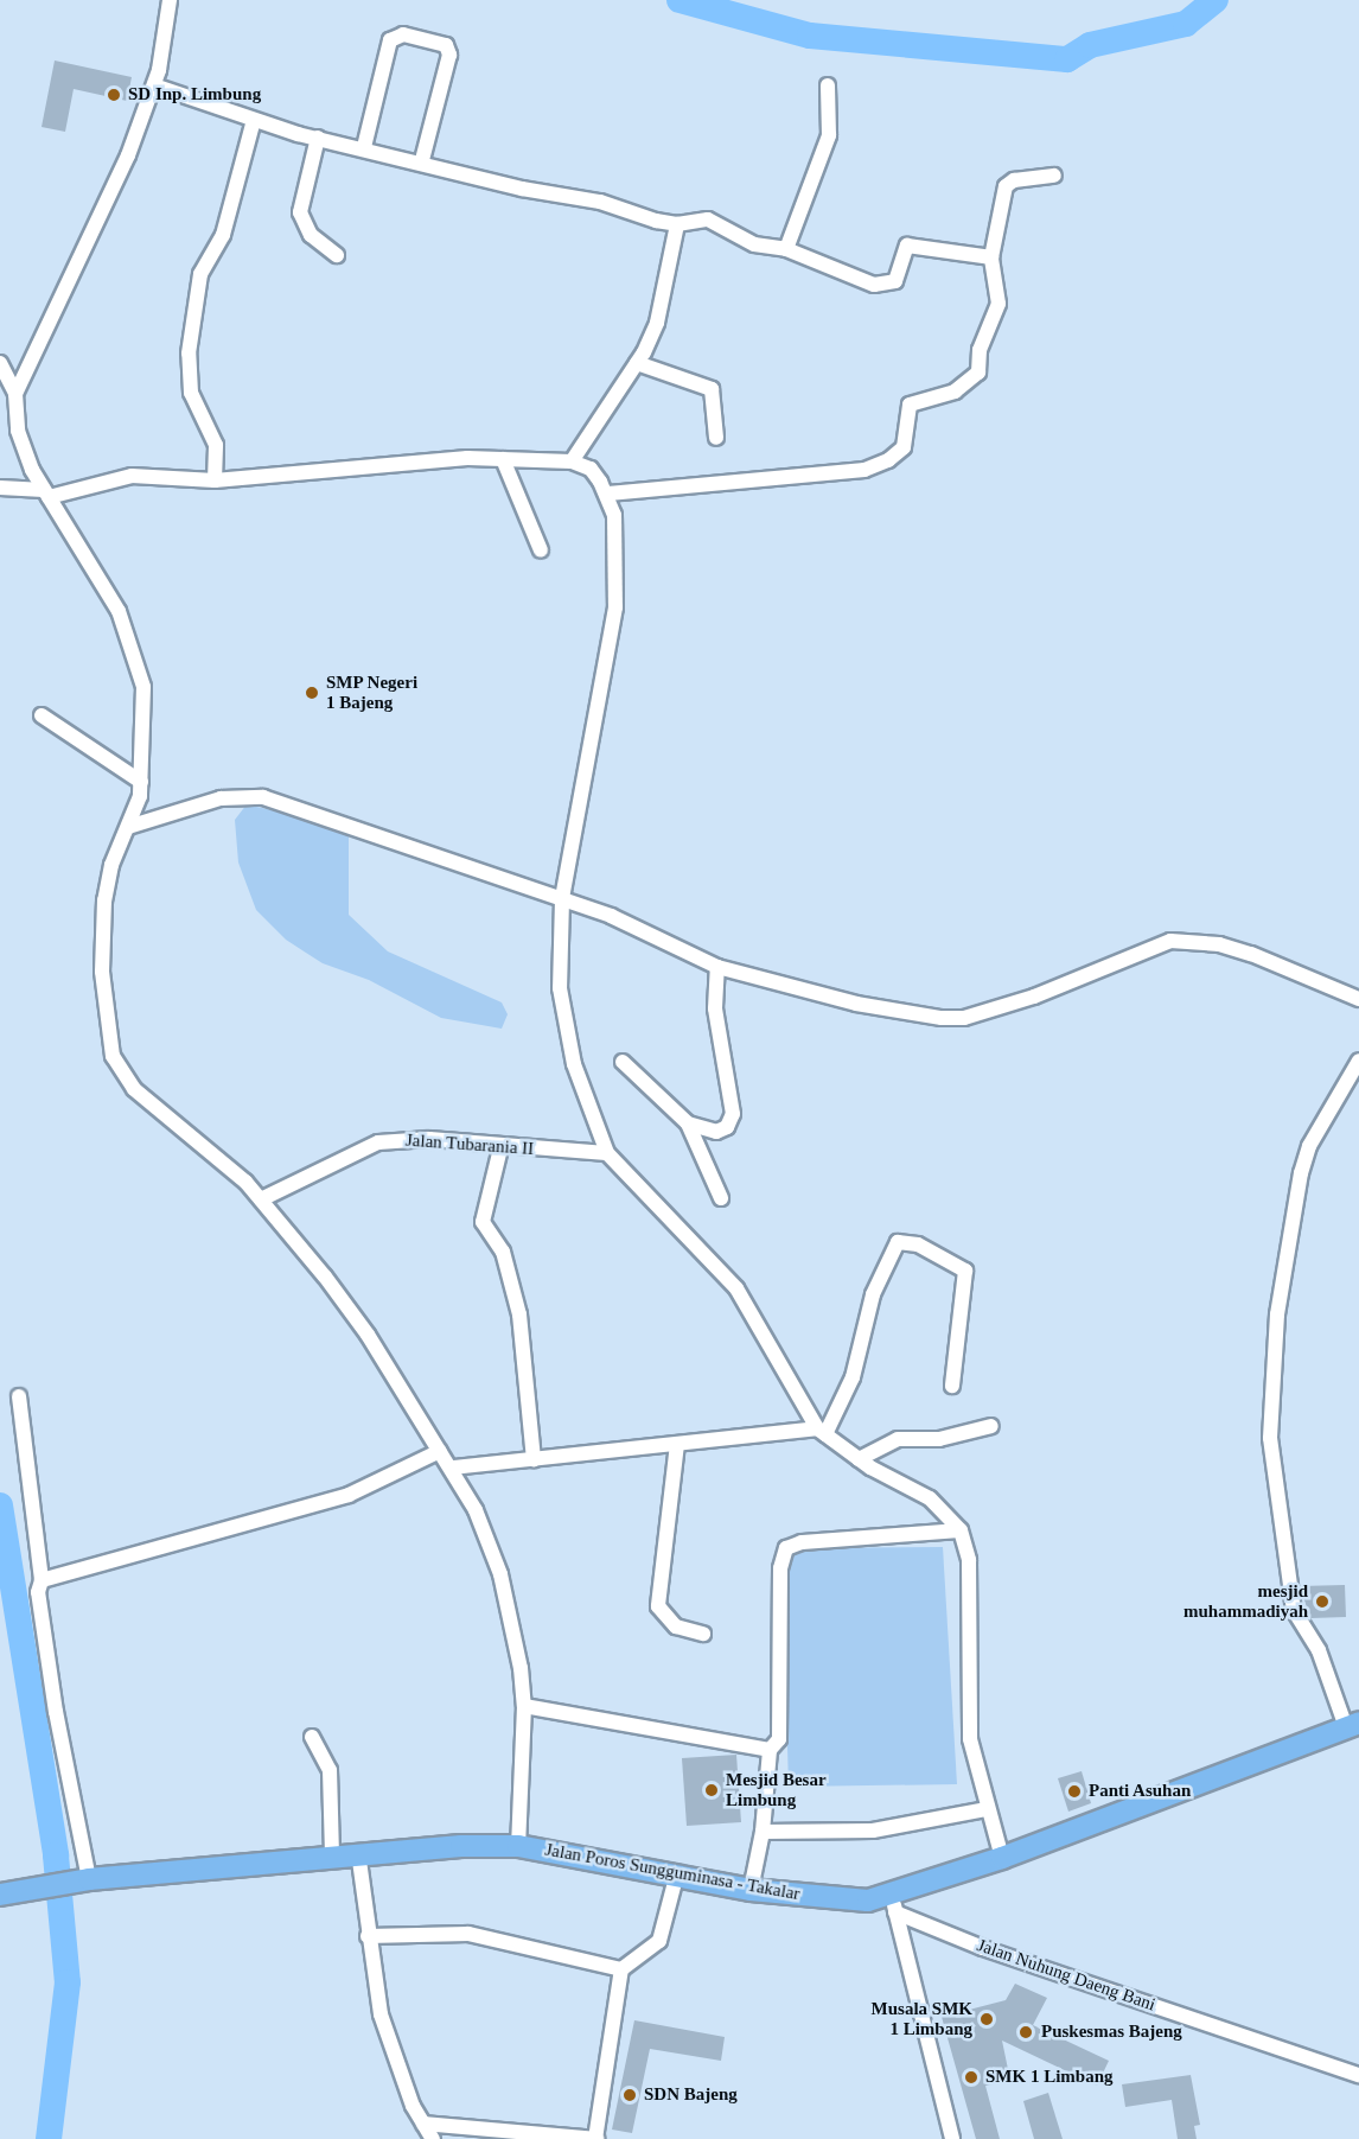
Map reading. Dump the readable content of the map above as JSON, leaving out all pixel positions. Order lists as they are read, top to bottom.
{
  "streets": {
    "highway": ["Jalan Poros Sungguminasa - Takalar"],
    "street": ["Jalan Tubarania II", "Jalan Nuhung Daeng Bani"]
  },
  "crossings": [
    ["Jalan Poros Sungguminasa - Takalar", "Jalan Nuhung Daeng Bani"]
  ],
  "places": [
    "SD Inp. Limbung",
    "SMP Negeri 1 Bajeng",
    "mesjid muhammadiyah",
    "Mesjid Besar Limbung",
    "Panti Asuhan",
    "Musala SMK 1 Limbang",
    "Puskesmas Bajeng",
    "SMK 1 Limbang",
    "SDN Bajeng"
  ]
}
